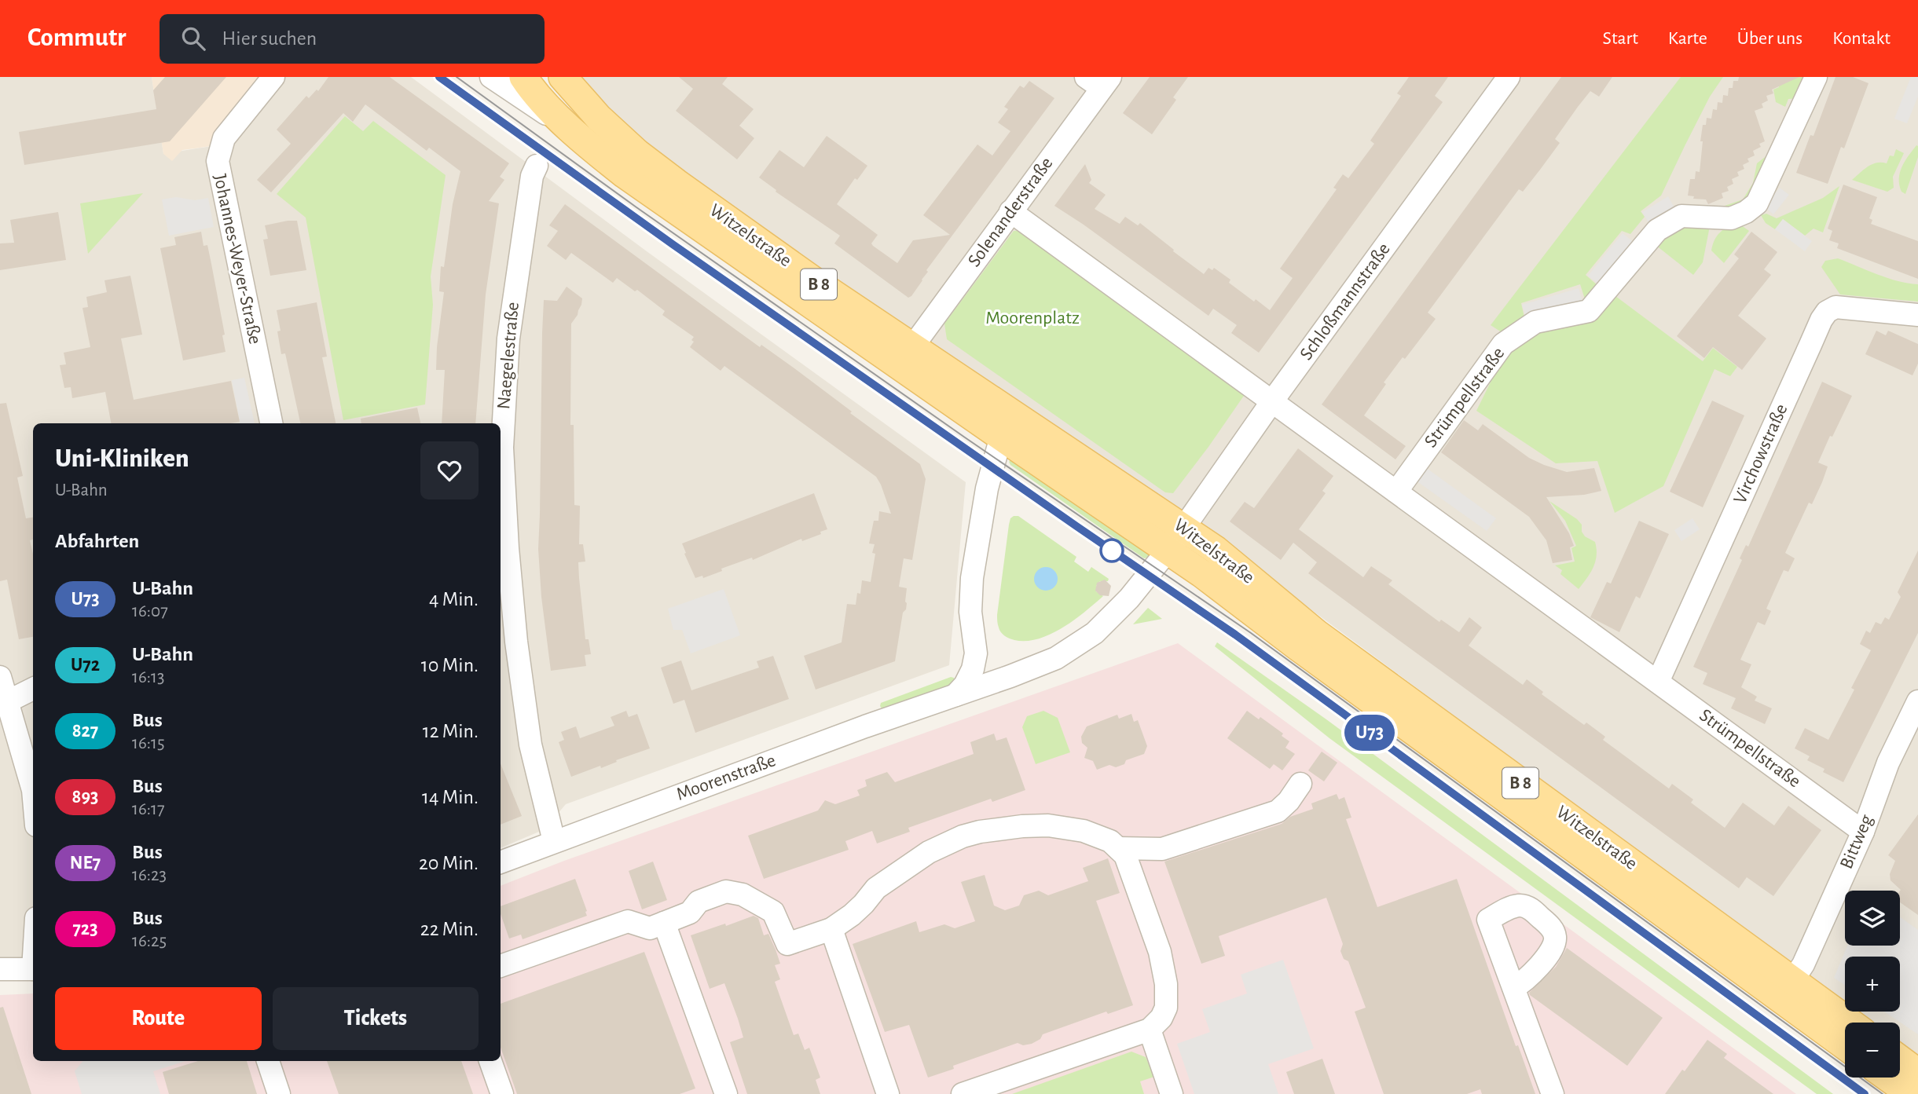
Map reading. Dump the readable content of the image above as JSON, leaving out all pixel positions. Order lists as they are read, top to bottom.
{
  "streets": {
    "main road": ["Witzelstraße", "B 8"],
    "street": [
      "Solenanderstraße",
      "Johannes-Weyer-Straße",
      "Schloßmannstraße",
      "Naegelestraße",
      "Strümpellstraße",
      "Virchowstraße",
      "Moorenstraße",
      "Bittweg"
    ]
  },
  "crossings": [
    ["Solenanderstraße", "Witzelstraße"],
    ["Witzelstraße", "Schloßmannstraße"],
    ["Witzelstraße", "Moorenstraße"],
    ["Witzelstraße", "Bittweg"],
    ["Schloßmannstraße", "Strümpellstraße"],
    ["Schloßmannstraße", "Moorenstraße"],
    ["Naegelestraße", "Moorenstraße"],
    ["Strümpellstraße", "Virchowstraße"],
    ["Strümpellstraße", "Bittweg"]
  ],
  "parks": ["Moorenplatz"],
  "lines": ["metro line U73"],
  "page": {
    "header": "Commutr",
    "search": "Hier suchen",
    "nav": [
      "Start",
      "Karte",
      "Über uns",
      "Kontakt"
    ],
    "on_map": "U73",
    "heading": [
      ["Uni-Kliniken", "U-Bahn"],
      "Abfahrten"
    ],
    "list": [
      {
        "mark": "U73",
        "name": "U-Bahn",
        "note": "16:07",
        "value": "4 Min."
      },
      {
        "mark": "U72",
        "name": "U-Bahn",
        "note": "16:13",
        "value": "10 Min."
      },
      {
        "mark": "827",
        "name": "Bus",
        "note": "16:15",
        "value": "12 Min."
      },
      {
        "mark": "893",
        "name": "Bus",
        "note": "16:17",
        "value": "14 Min."
      },
      {
        "mark": "NE7",
        "name": "Bus",
        "note": "16:23",
        "value": "20 Min."
      },
      {
        "mark": "723",
        "name": "Bus",
        "note": "16:25",
        "value": "22 Min."
      }
    ],
    "map_buttons": ["+", "−"],
    "buttons": ["Route", "Tickets"]
  }
}
